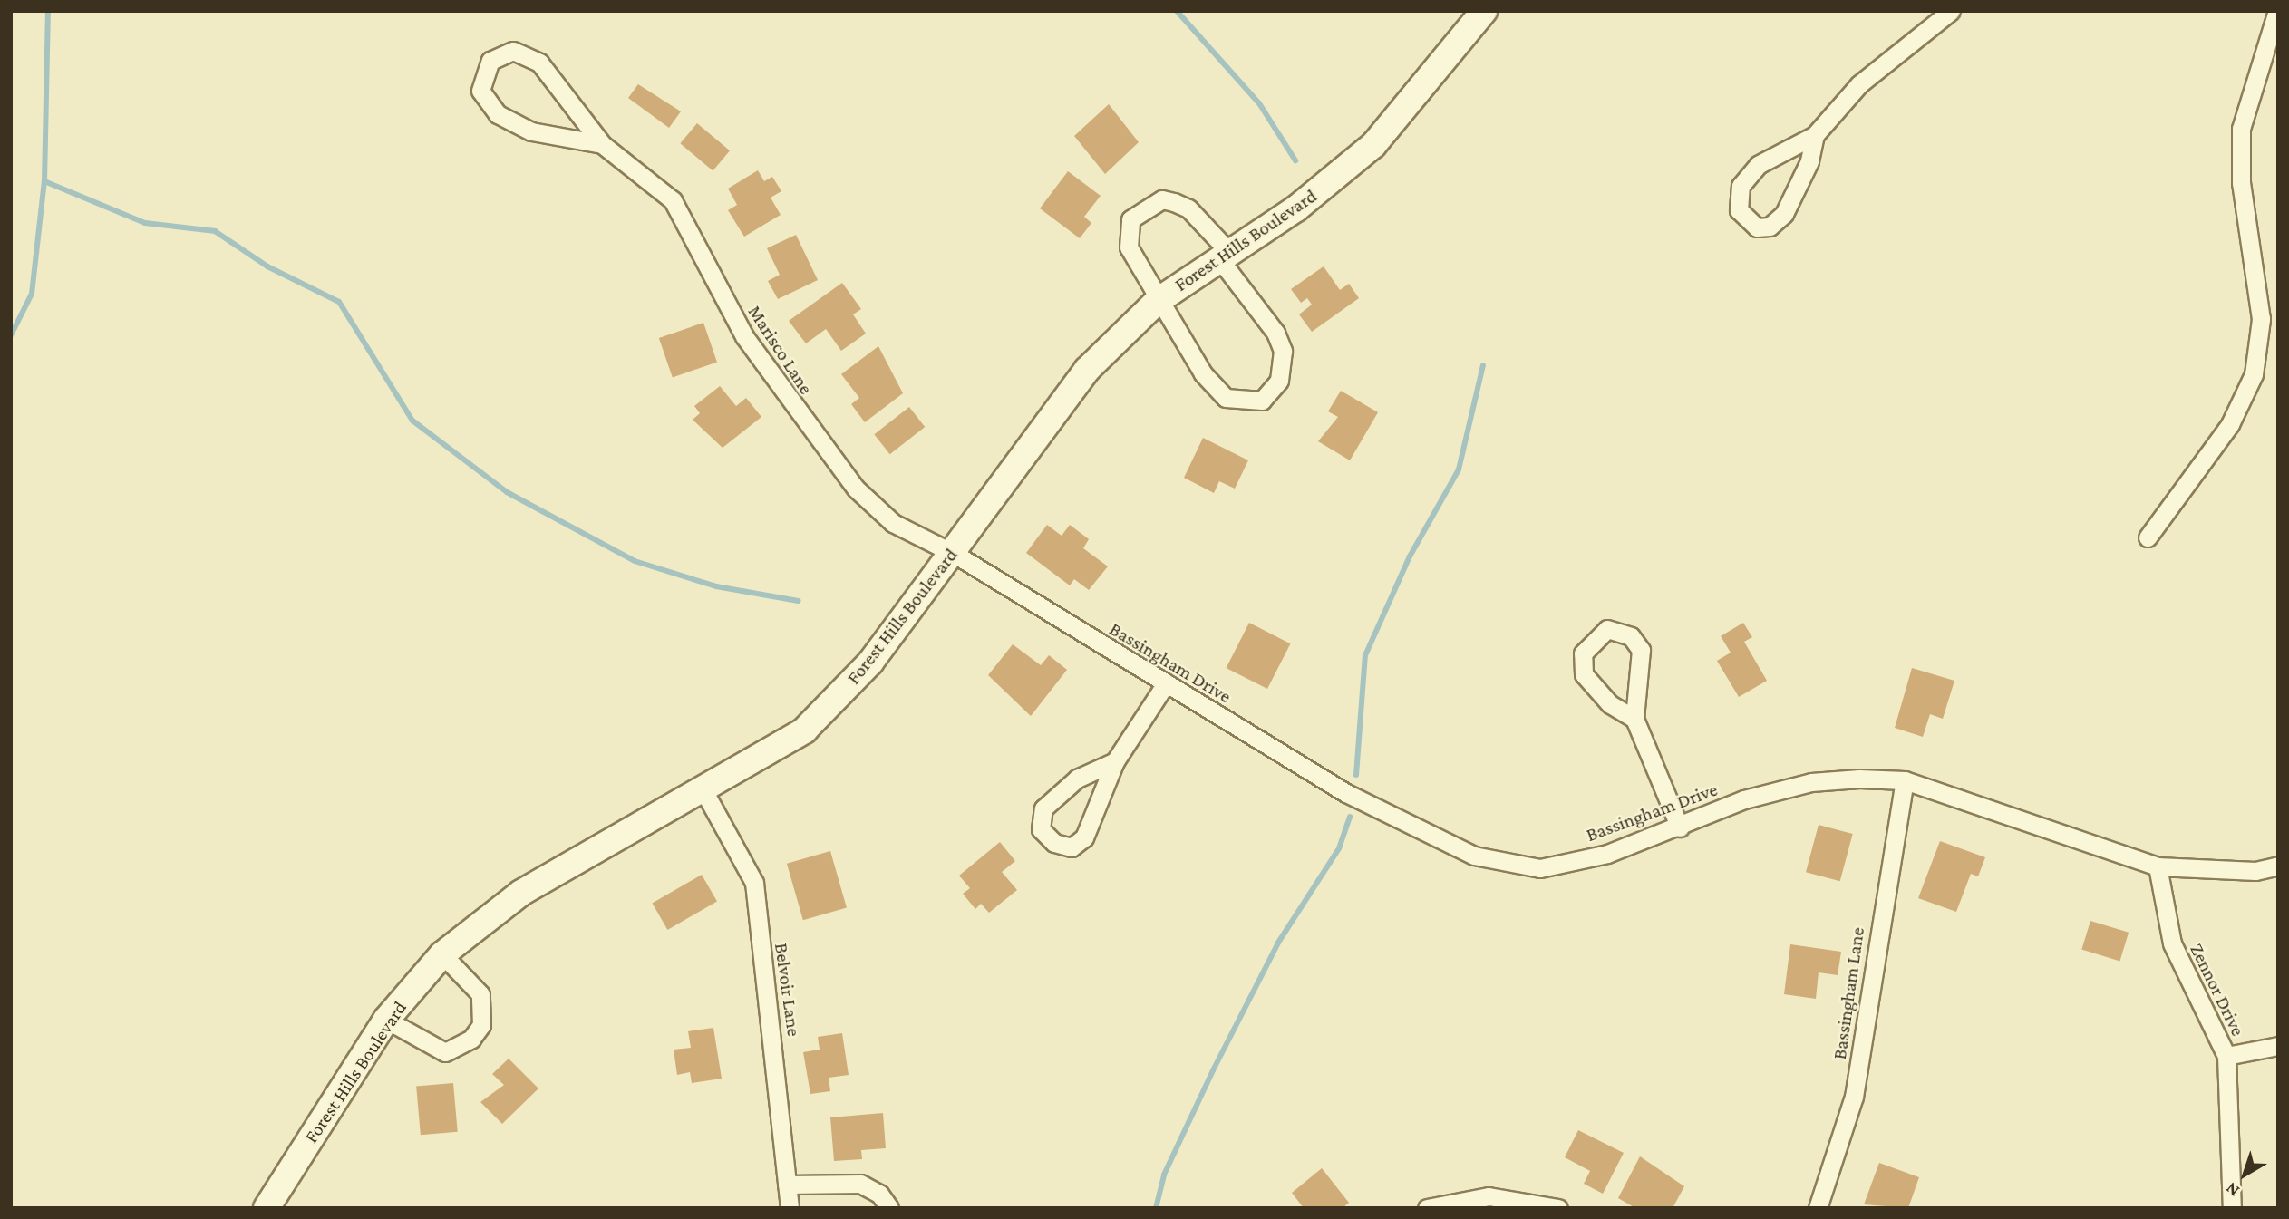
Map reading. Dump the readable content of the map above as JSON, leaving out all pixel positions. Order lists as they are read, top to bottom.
{
  "streets": {
    "main road": ["Forest Hills Boulevard"],
    "street": [
      "Marisco Lane",
      "Bassingham Drive",
      "Belvoir Lane",
      "Zennor Drive",
      "Bassingham Lane"
    ]
  },
  "crossings": [
    ["Forest Hills Boulevard", "Marisco Lane"],
    ["Forest Hills Boulevard", "Bassingham Drive"],
    ["Forest Hills Boulevard", "Belvoir Lane"],
    ["Marisco Lane", "Bassingham Drive"],
    ["Bassingham Drive", "Zennor Drive"],
    ["Bassingham Drive", "Bassingham Lane"]
  ],
  "north": "bottom left"
}
